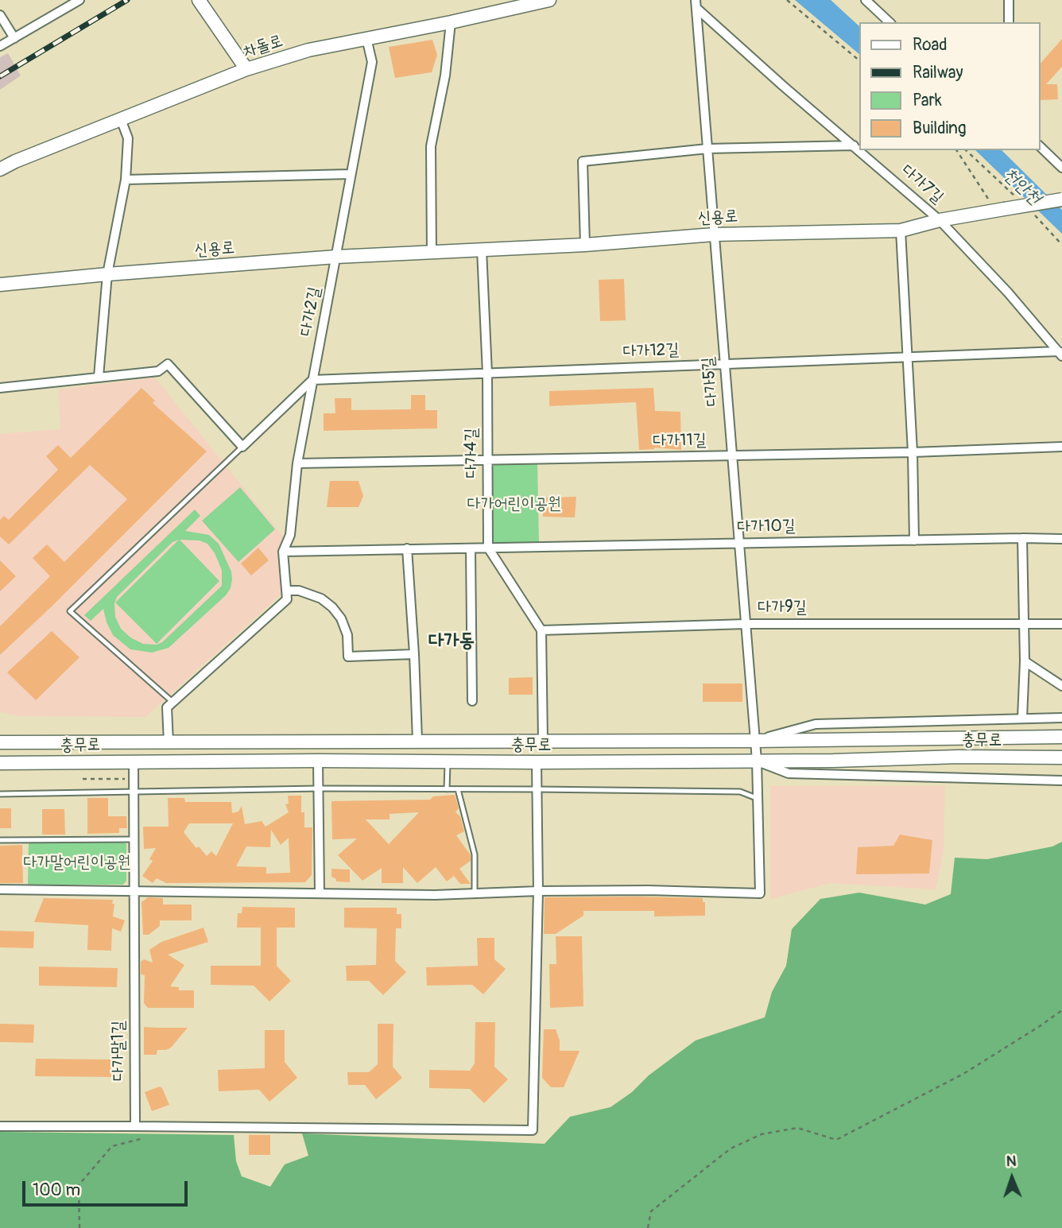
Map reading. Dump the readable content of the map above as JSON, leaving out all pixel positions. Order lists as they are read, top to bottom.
{
  "streets": {
    "main road": ["차돌로", "신용로", "충무로"],
    "street": [
      "다가7길",
      "다가2길",
      "다가12길",
      "다가5길",
      "다가11길",
      "다가4길",
      "다가10길",
      "다가9길",
      "다가말1길"
    ]
  },
  "crossings": [
    ["차돌로", "다가2길"],
    ["다가7길", "신용로"],
    ["다가7길", "다가12길"],
    ["다가7길", "다가5길"],
    ["신용로", "다가2길"],
    ["신용로", "다가5길"],
    ["신용로", "다가4길"],
    ["다가2길", "다가12길"],
    ["다가2길", "다가11길"],
    ["다가2길", "다가10길"],
    ["다가12길", "다가5길"],
    ["다가12길", "다가4길"],
    ["다가5길", "다가11길"],
    ["다가5길", "다가10길"],
    ["다가5길", "다가9길"],
    ["다가5길", "충무로"],
    ["다가11길", "다가4길"],
    ["다가4길", "다가10길"],
    ["충무로", "다가말1길"]
  ],
  "districts": ["다가동"],
  "water": ["천안천"],
  "parks": ["다가어린이공원", "다가말어린이공원"],
  "legend": [
    "Road",
    "Railway",
    "Park",
    "Building"
  ],
  "scale_bar": "100 m",
  "north": "top"
}
